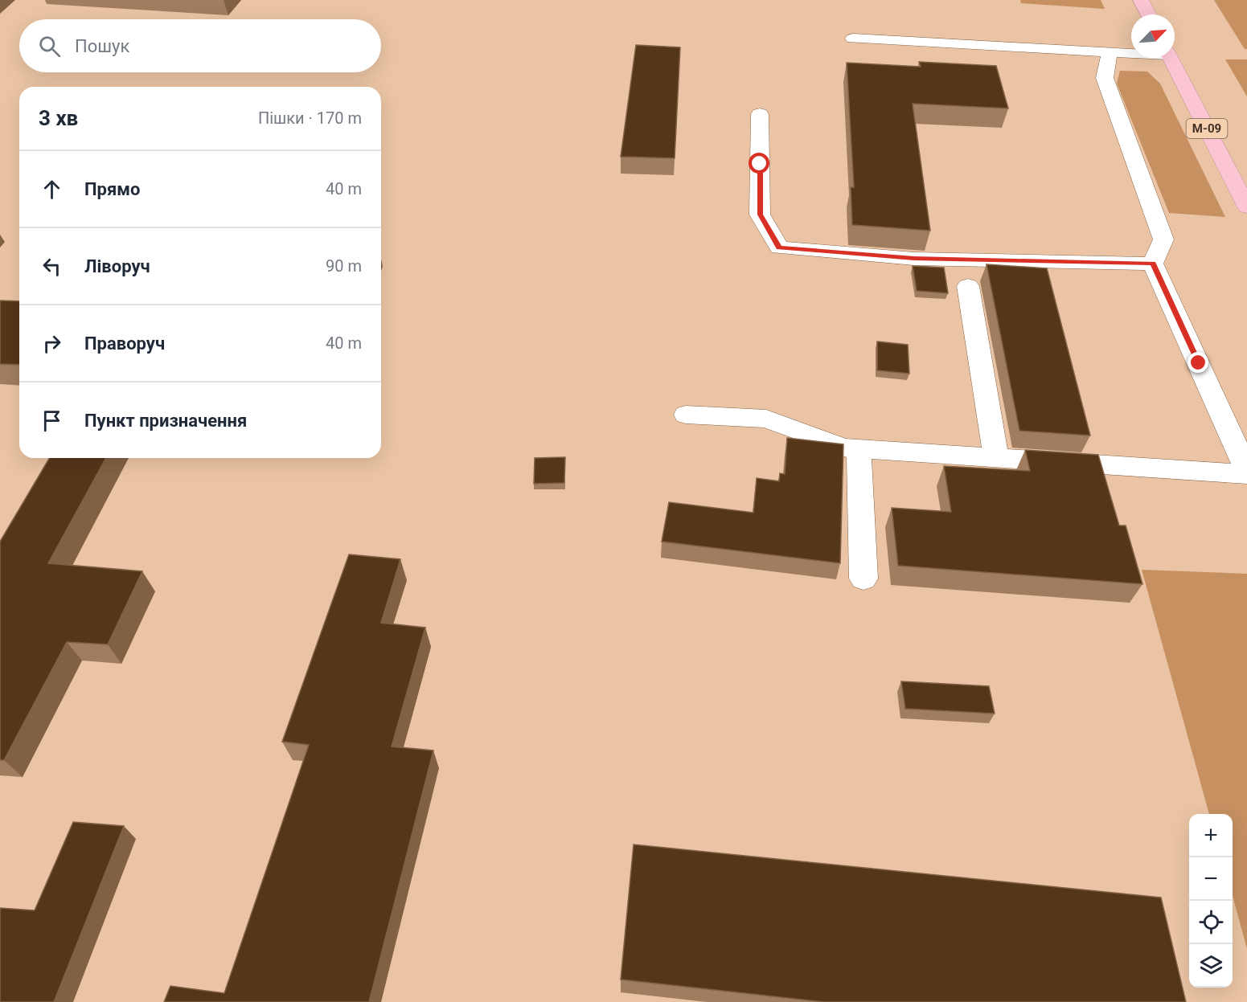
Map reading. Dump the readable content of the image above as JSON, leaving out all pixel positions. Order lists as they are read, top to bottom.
{
  "streets": {
    "highway": ["М-09"]
  },
  "north": "top right",
  "page": {
    "search": "Пошук",
    "heading": ["3 хв", "Пішки · 170 m"],
    "list": [
      ["Прямо", "40 m"],
      ["Ліворуч", "90 m"],
      ["Праворуч", "40 m"],
      "Пункт призначення"
    ],
    "map_buttons": ["+", "−"]
  }
}
